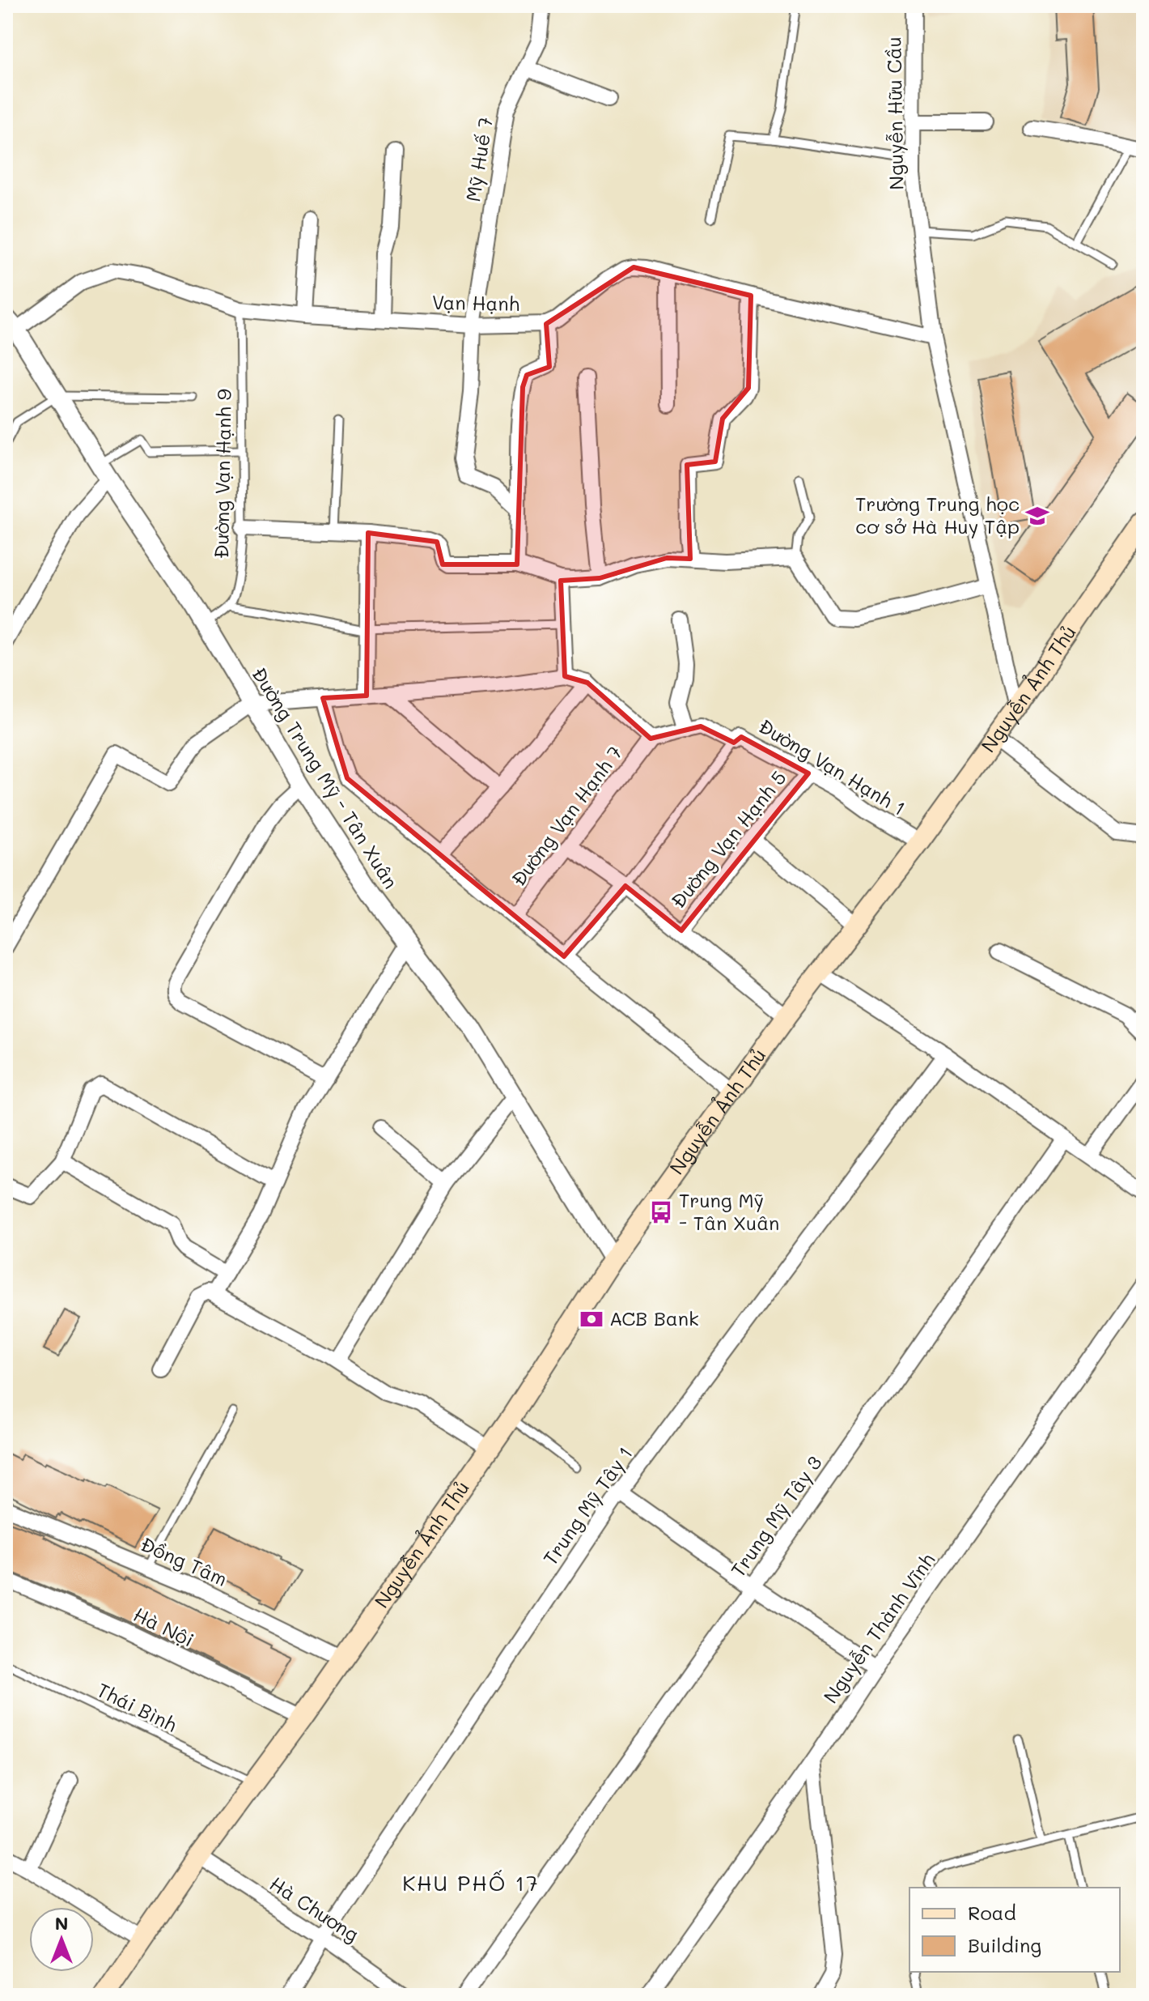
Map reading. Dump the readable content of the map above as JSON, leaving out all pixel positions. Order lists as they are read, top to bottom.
{
  "streets": {
    "main road": ["Nguyễn Ảnh Thủ"],
    "street": [
      "Nguyễn Hữu Cầu",
      "Mỹ Huế 7",
      "Vạn Hạnh",
      "Đường Vạn Hạnh 1",
      "Đường Trung Mỹ - Tân Xuân",
      "Đường Vạn Hạnh 7",
      "Đường Vạn Hạnh 5",
      "Trung Mỹ Tây 1",
      "Trung Mỹ Tây 3",
      "Đồng Tâm",
      "Hà Nội",
      "Nguyễn Thành Vĩnh",
      "Hà Chương"
    ],
    "lane": ["Đường Vạn Hạnh 9", "Thái Bình"]
  },
  "crossings": [
    ["Nguyễn Hữu Cầu", "Vạn Hạnh"],
    ["Nguyễn Hữu Cầu", "Nguyễn Ảnh Thủ"],
    ["Mỹ Huế 7", "Vạn Hạnh"],
    ["Vạn Hạnh", "Đường Vạn Hạnh 9"],
    ["Vạn Hạnh", "Đường Trung Mỹ - Tân Xuân"],
    ["Nguyễn Ảnh Thủ", "Đường Vạn Hạnh 1"],
    ["Nguyễn Ảnh Thủ", "Đường Trung Mỹ - Tân Xuân"],
    ["Nguyễn Ảnh Thủ", "Đồng Tâm"],
    ["Nguyễn Ảnh Thủ", "Hà Nội"],
    ["Nguyễn Ảnh Thủ", "Thái Bình"],
    ["Nguyễn Ảnh Thủ", "Hà Chương"],
    ["Đường Vạn Hạnh 1", "Đường Vạn Hạnh 7"],
    ["Đường Vạn Hạnh 1", "Đường Vạn Hạnh 5"],
    ["Trung Mỹ Tây 1", "Hà Chương"]
  ],
  "districts": ["KHU PHỐ 17"],
  "places": {
    "school or university": ["Trường Trung học cơ sở Hà Huy Tập"],
    "bus stop": ["Trung Mỹ - Tân Xuân"],
    "bank": ["ACB Bank"]
  },
  "legend": ["Road", "Building"],
  "north": "top"
}
